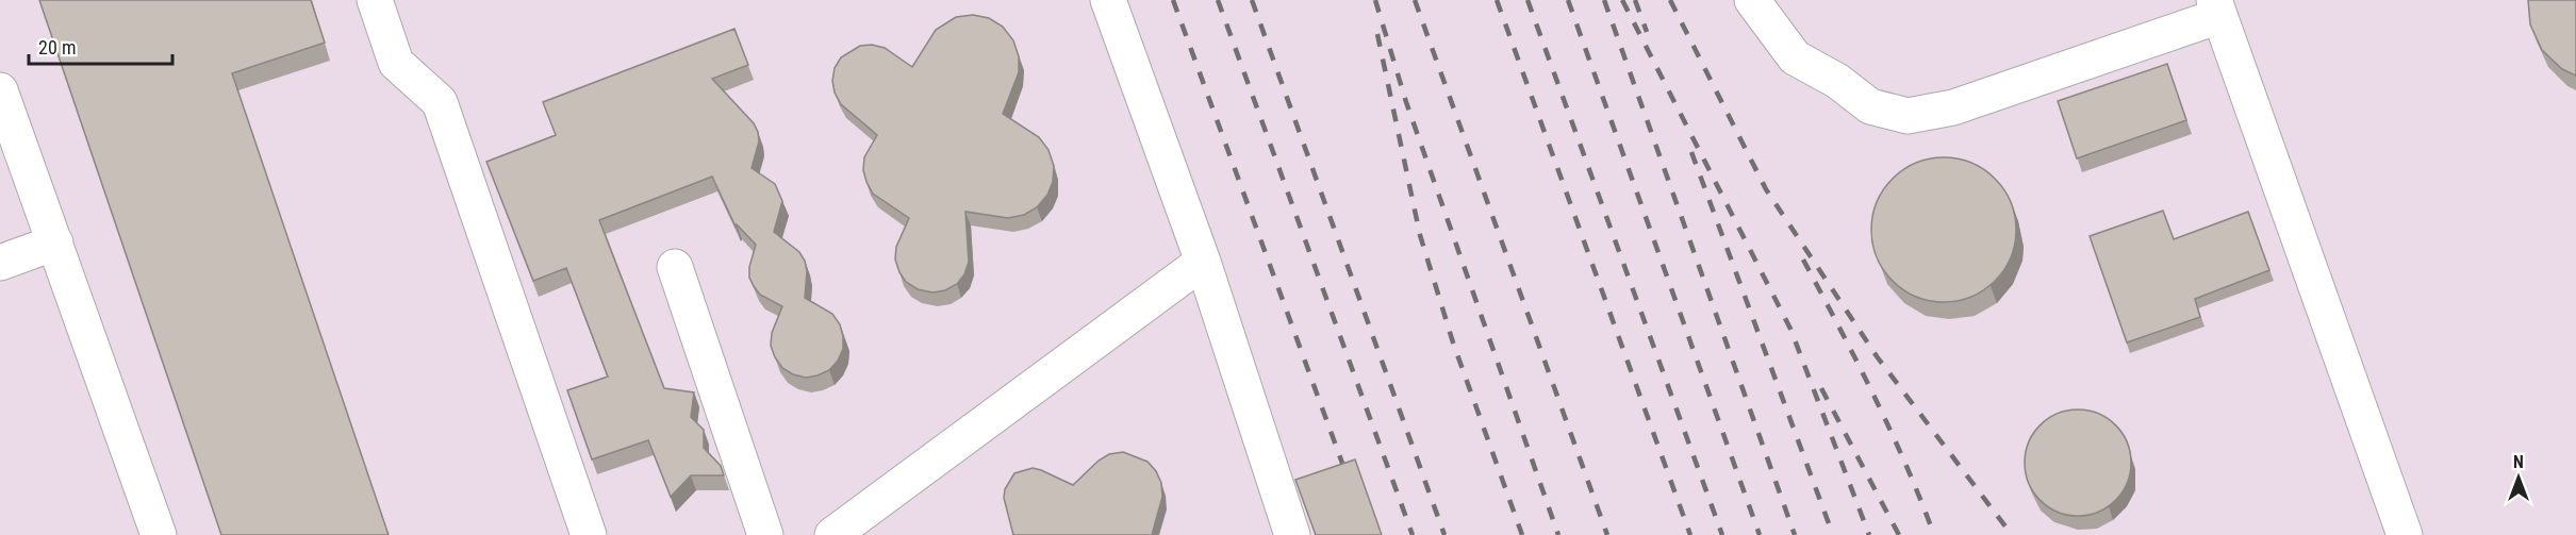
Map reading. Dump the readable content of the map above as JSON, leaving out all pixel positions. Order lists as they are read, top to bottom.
{
  "scale_bar": "20 m",
  "north": "top"
}
